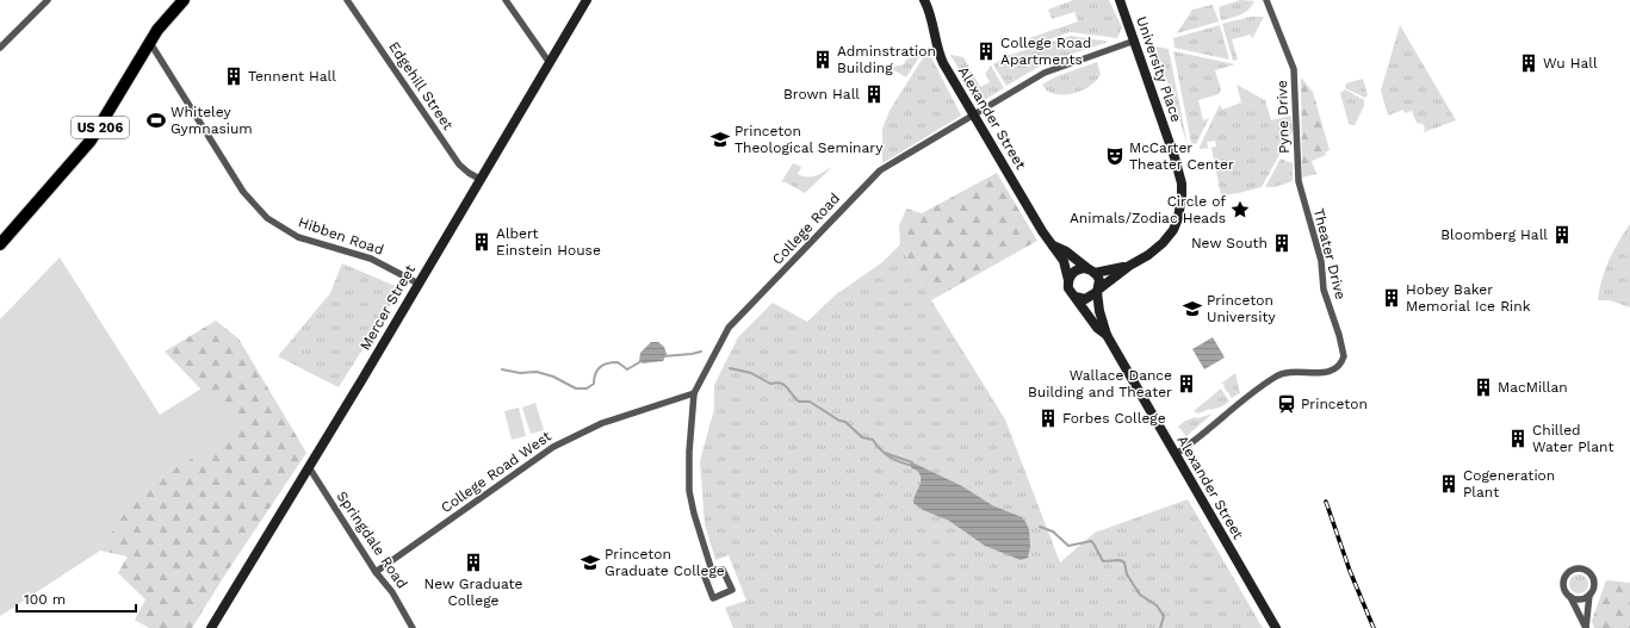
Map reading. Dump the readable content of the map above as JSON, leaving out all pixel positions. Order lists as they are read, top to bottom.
{
  "streets": {
    "highway": ["US 206"],
    "main road": ["University Place", "Alexander Street", "Mercer Street"],
    "street": [
      "Edgehill Street",
      "Pyne Drive",
      "College Road",
      "Hibben Road",
      "Theater Drive",
      "College Road West",
      "Springdale Road"
    ]
  },
  "crossings": [
    ["University Place", "Alexander Street"],
    ["University Place", "College Road"],
    ["Edgehill Street", "Mercer Street"],
    ["Pyne Drive", "Theater Drive"],
    ["Alexander Street", "College Road"],
    ["Alexander Street", "Theater Drive"],
    ["US 206", "Hibben Road"],
    ["College Road", "College Road West"],
    ["Hibben Road", "Mercer Street"],
    ["Mercer Street", "Springdale Road"],
    ["College Road West", "Springdale Road"]
  ],
  "places": {
    "building": [
      "College Road Apartments",
      "Adminstration Building",
      "Wu Hall",
      "Tennent Hall",
      "Brown Hall",
      "Bloomberg Hall",
      "Albert Einstein House",
      "New South",
      "Hobey Baker Memorial Ice Rink",
      "Wallace Dance Building and Theater",
      "MacMillan",
      "Forbes College",
      "Chilled Water Plant",
      "Cogeneration Plant",
      "New Graduate College"
    ],
    "sports": ["Whiteley Gymnasium"],
    "school or university": ["Princeton Theological Seminary", "Princeton University", "Princeton Graduate College"],
    "theatre": ["McCarter Theater Center"],
    "place": ["Circle of Animals/Zodiac Heads"],
    "station": ["Princeton"]
  },
  "scale_bar": "100 m"
}
